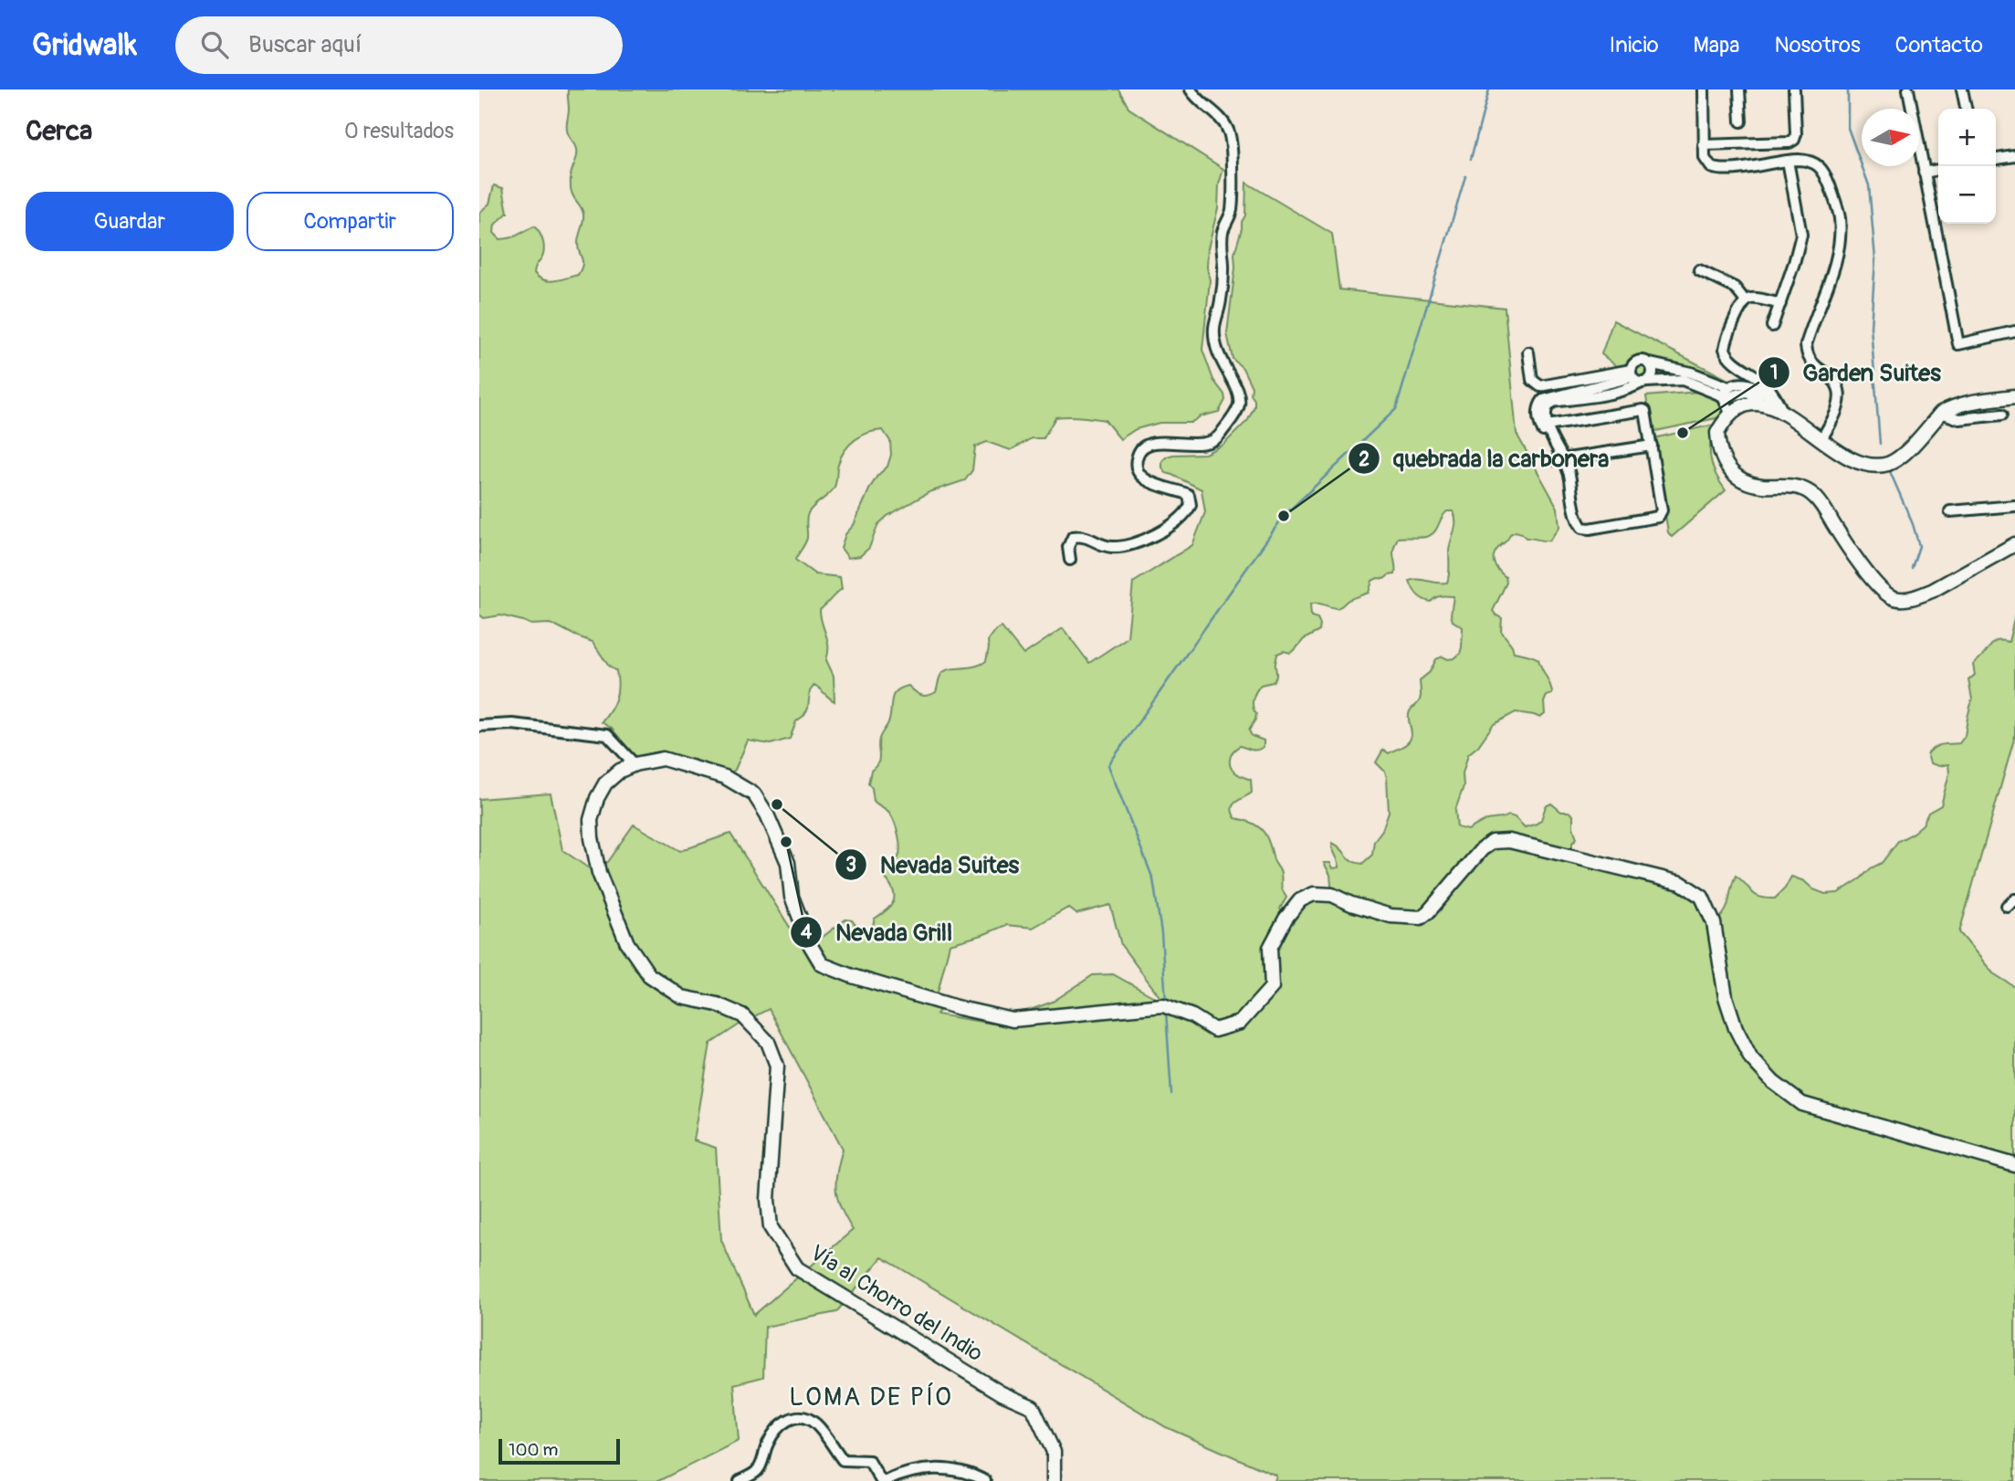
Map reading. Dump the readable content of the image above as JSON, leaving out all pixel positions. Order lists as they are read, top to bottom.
{
  "streets": {
    "street": ["Vía al Chorro del Indio"]
  },
  "districts": ["LOMA DE PÍO"],
  "places": [
    "Garden Suites",
    "quebrada la carbonera",
    "Nevada Suites",
    "Nevada Grill"
  ],
  "scale_bar": "100 m",
  "north": "right",
  "page": {
    "header": "Gridwalk",
    "search": "Buscar aquí",
    "nav": [
      "Inicio",
      "Mapa",
      "Nosotros",
      "Contacto"
    ],
    "heading": ["Cerca", "0 resultados"],
    "map_buttons": ["+", "−"],
    "buttons": ["Guardar", "Compartir"],
    "scale": "100 m"
  }
}
